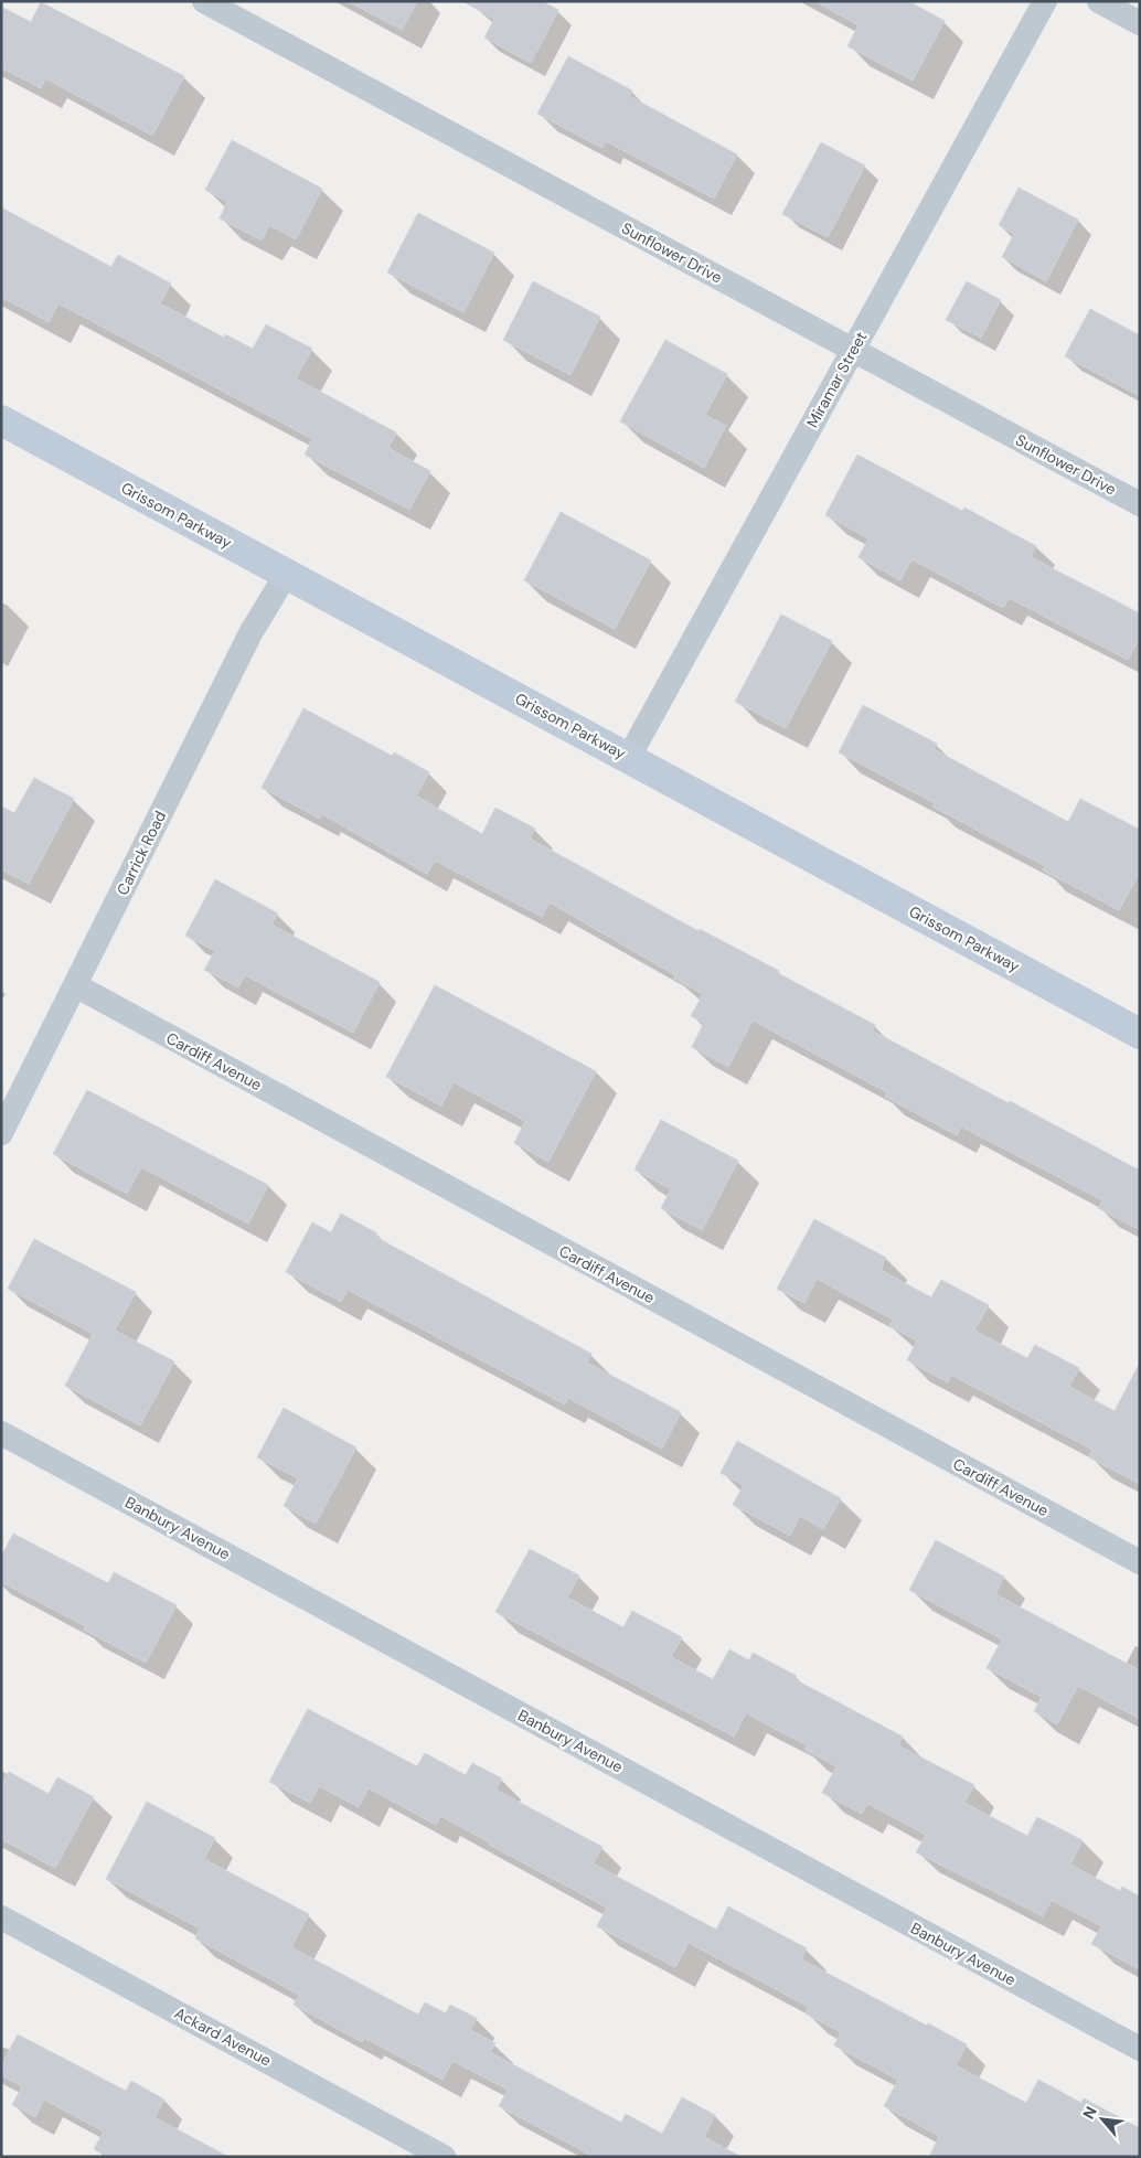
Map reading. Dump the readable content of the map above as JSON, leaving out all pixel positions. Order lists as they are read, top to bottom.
{
  "streets": {
    "main road": ["Grissom Parkway"],
    "street": [
      "Sunflower Drive",
      "Miramar Street",
      "Carrick Road",
      "Cardiff Avenue",
      "Banbury Avenue",
      "Ackard Avenue"
    ]
  },
  "crossings": [
    ["Sunflower Drive", "Miramar Street"],
    ["Miramar Street", "Grissom Parkway"],
    ["Grissom Parkway", "Carrick Road"],
    ["Carrick Road", "Cardiff Avenue"]
  ],
  "north": "top left"
}
